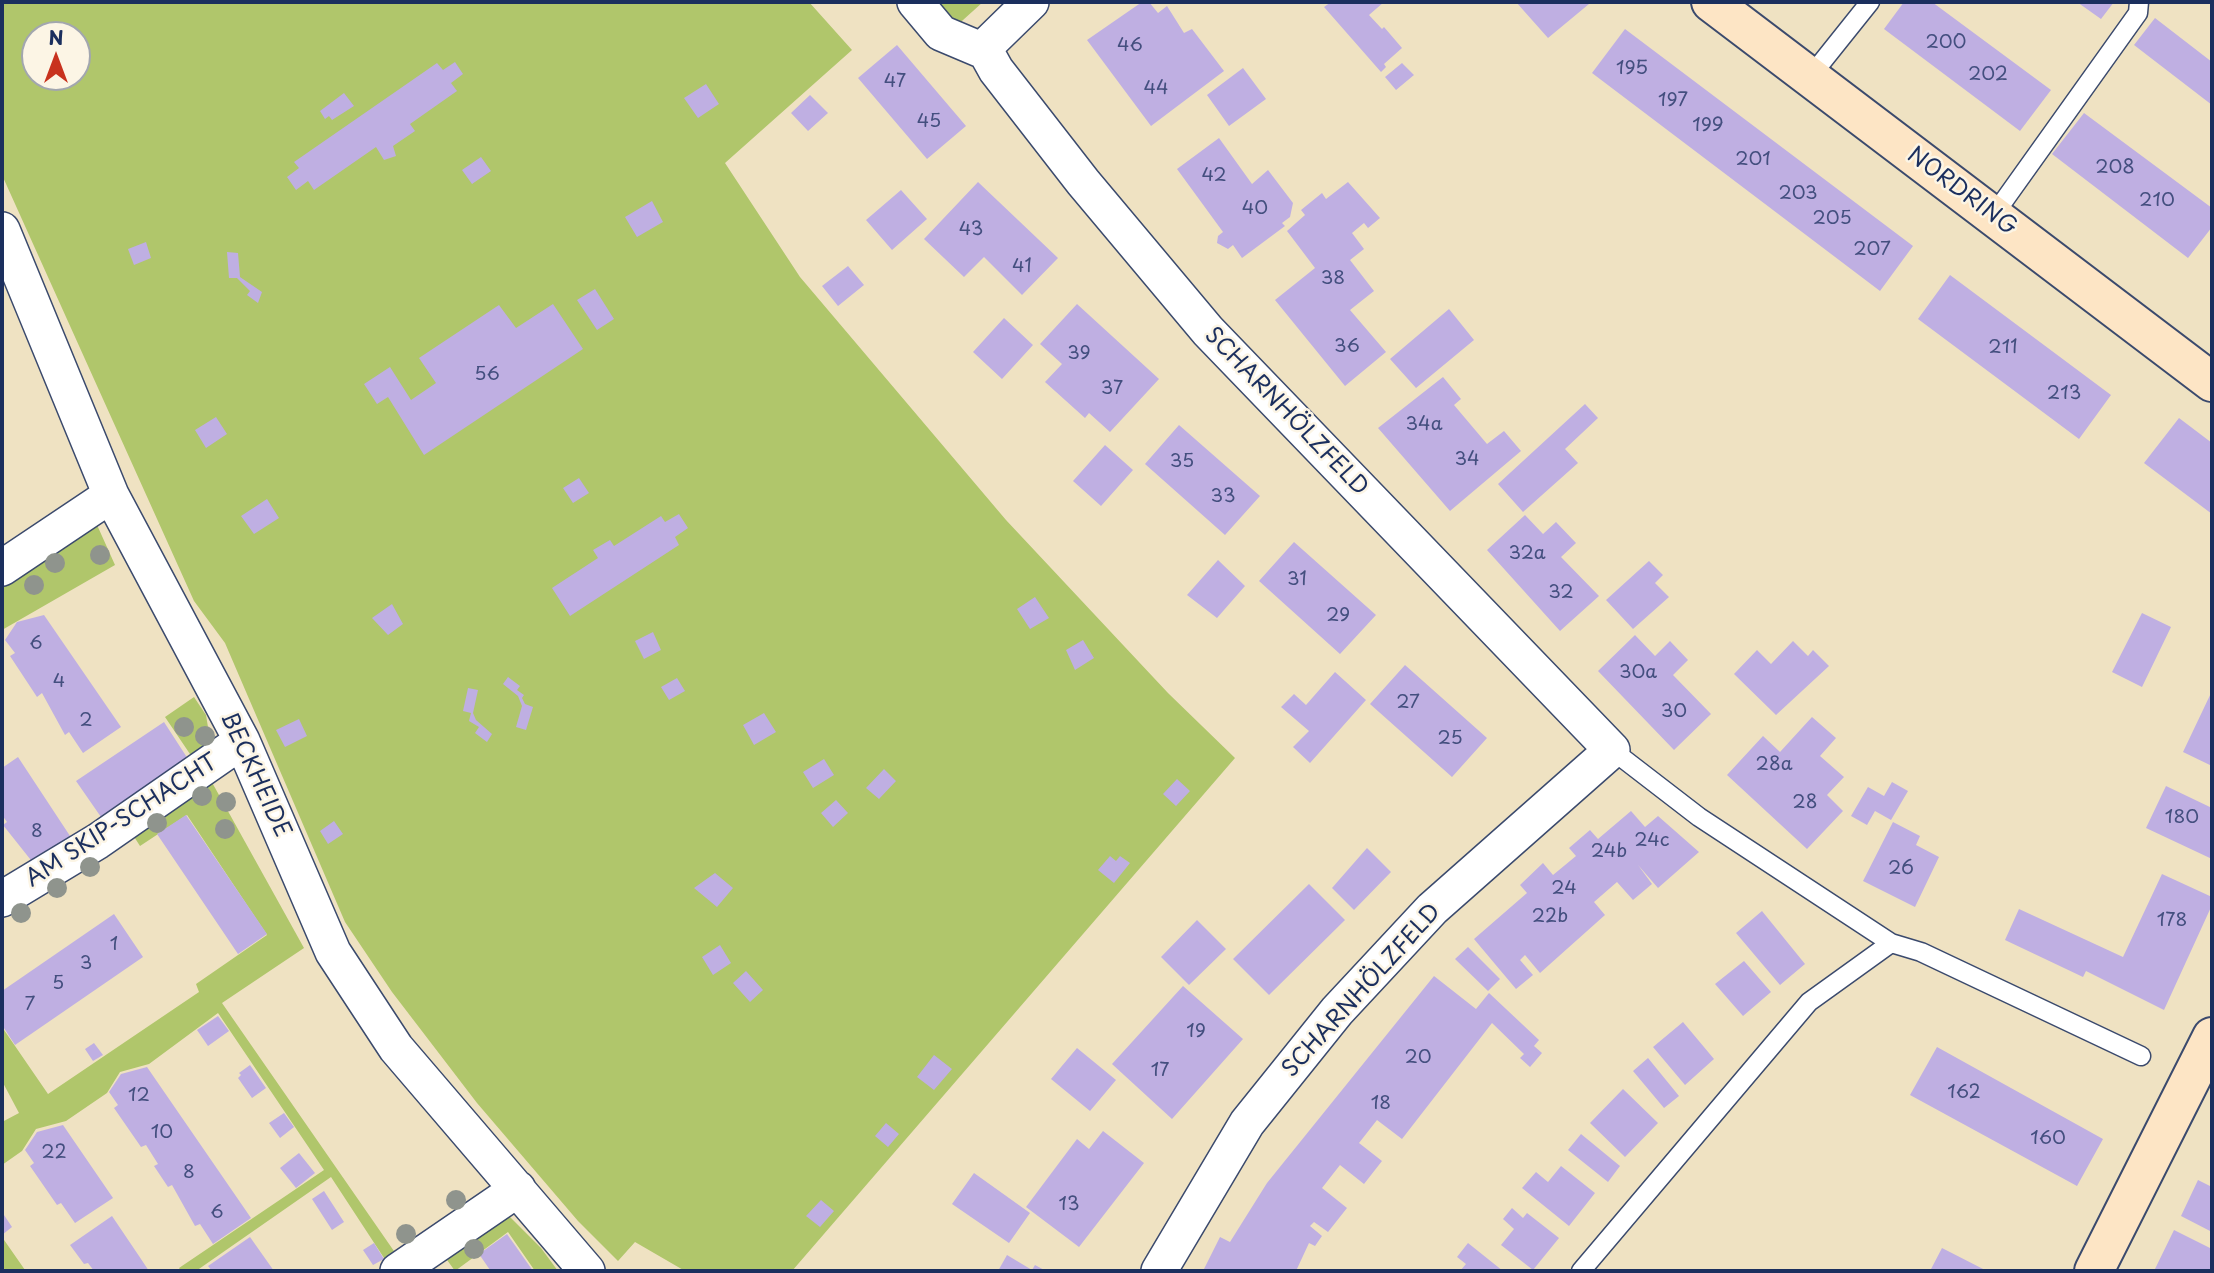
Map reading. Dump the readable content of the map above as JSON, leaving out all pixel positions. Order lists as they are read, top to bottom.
{
  "streets": {
    "street": [
      "NORDRING",
      "SCHARNHÖLZFELD",
      "BECKHEIDE",
      "AM SKIP-SCHACHT"
    ]
  },
  "crossings": [
    ["BECKHEIDE", "AM SKIP-SCHACHT"]
  ],
  "house_numbers": [
    "200",
    "46",
    "195",
    "202",
    "47",
    "44",
    "197",
    "45",
    "199",
    "201",
    "208",
    "42",
    "203",
    "210",
    "40",
    "205",
    "43",
    "207",
    "41",
    "38",
    "36",
    "211",
    "39",
    "56",
    "37",
    "213",
    "34a",
    "34",
    "35",
    "33",
    "32a",
    "31",
    "32",
    "29",
    "6",
    "30a",
    "4",
    "27",
    "30",
    "2",
    "25",
    "28a",
    "28",
    "180",
    "8",
    "24c",
    "24b",
    "26",
    "24",
    "22b",
    "178",
    "1",
    "3",
    "5",
    "7",
    "19",
    "20",
    "17",
    "162",
    "12",
    "18",
    "10",
    "160",
    "22",
    "8",
    "13",
    "6"
  ],
  "north": "top"
}
